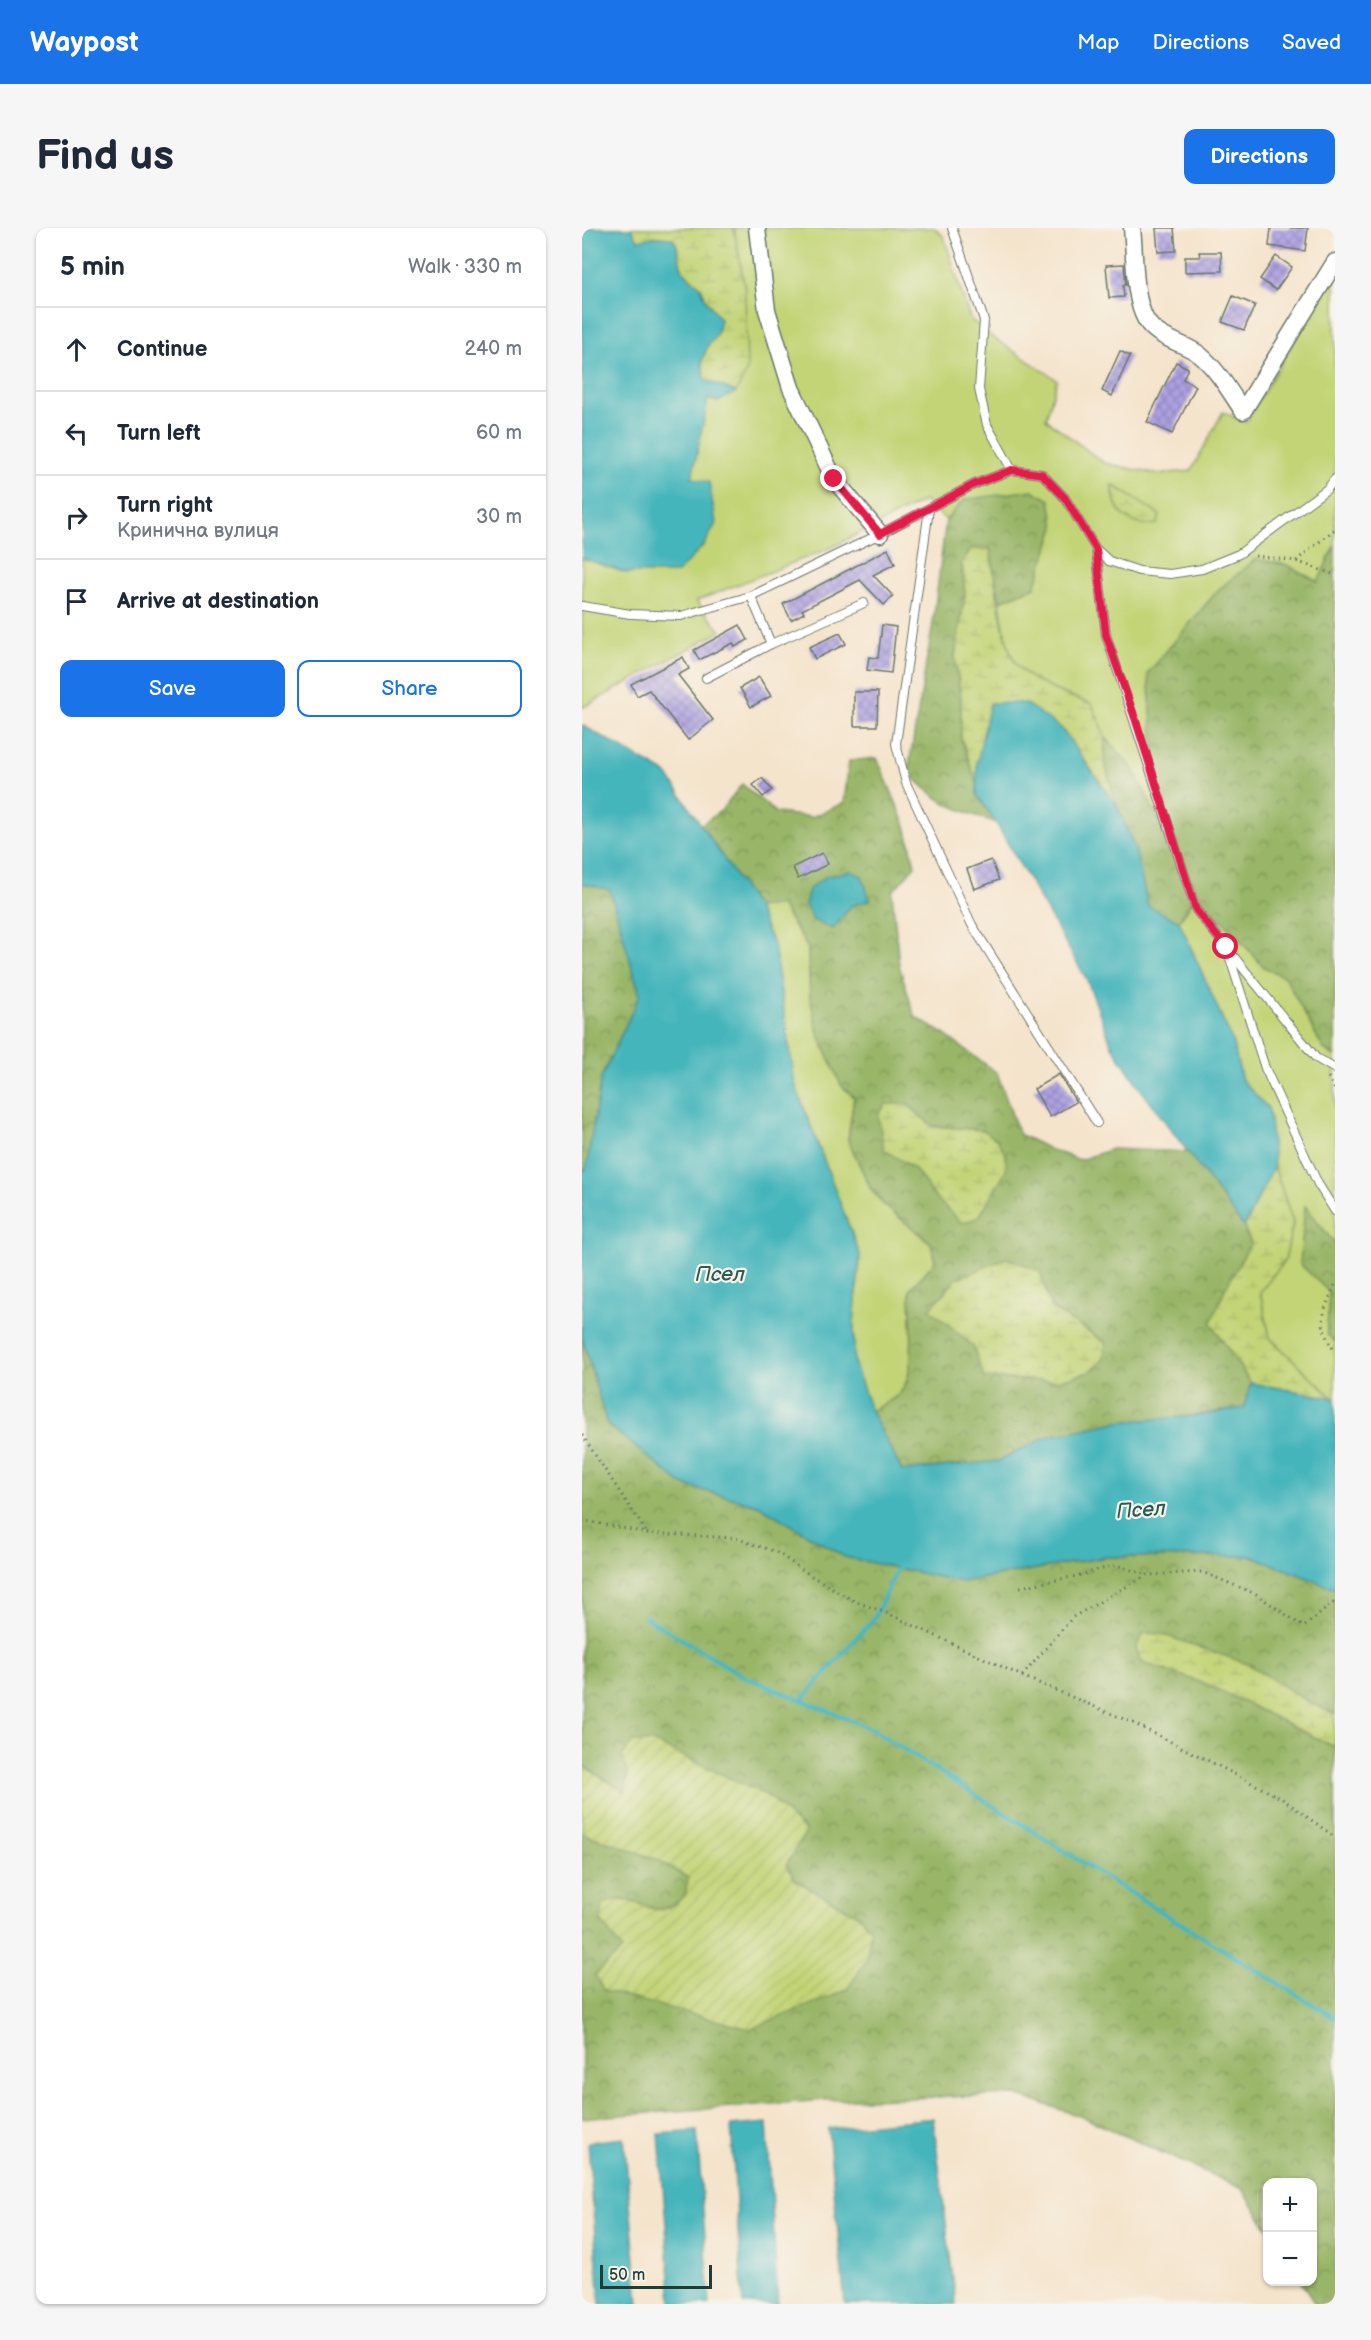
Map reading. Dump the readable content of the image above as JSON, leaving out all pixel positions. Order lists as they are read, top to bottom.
{
  "water": ["Псел"],
  "scale_bar": "50 m",
  "page": {
    "header": "Waypost",
    "nav": ["Map", "Directions", "Saved"],
    "buttons": [
      "Directions",
      ["Save", "Share"]
    ],
    "title": "Find us",
    "heading": ["5 min", "Walk · 330 m"],
    "list": [
      ["Continue", "240 m"],
      ["Turn left", "60 m"],
      ["Turn right", "Кринична вулиця", "30 m"],
      "Arrive at destination"
    ],
    "map_buttons": ["+", "−"],
    "scale": "50 m"
  }
}
